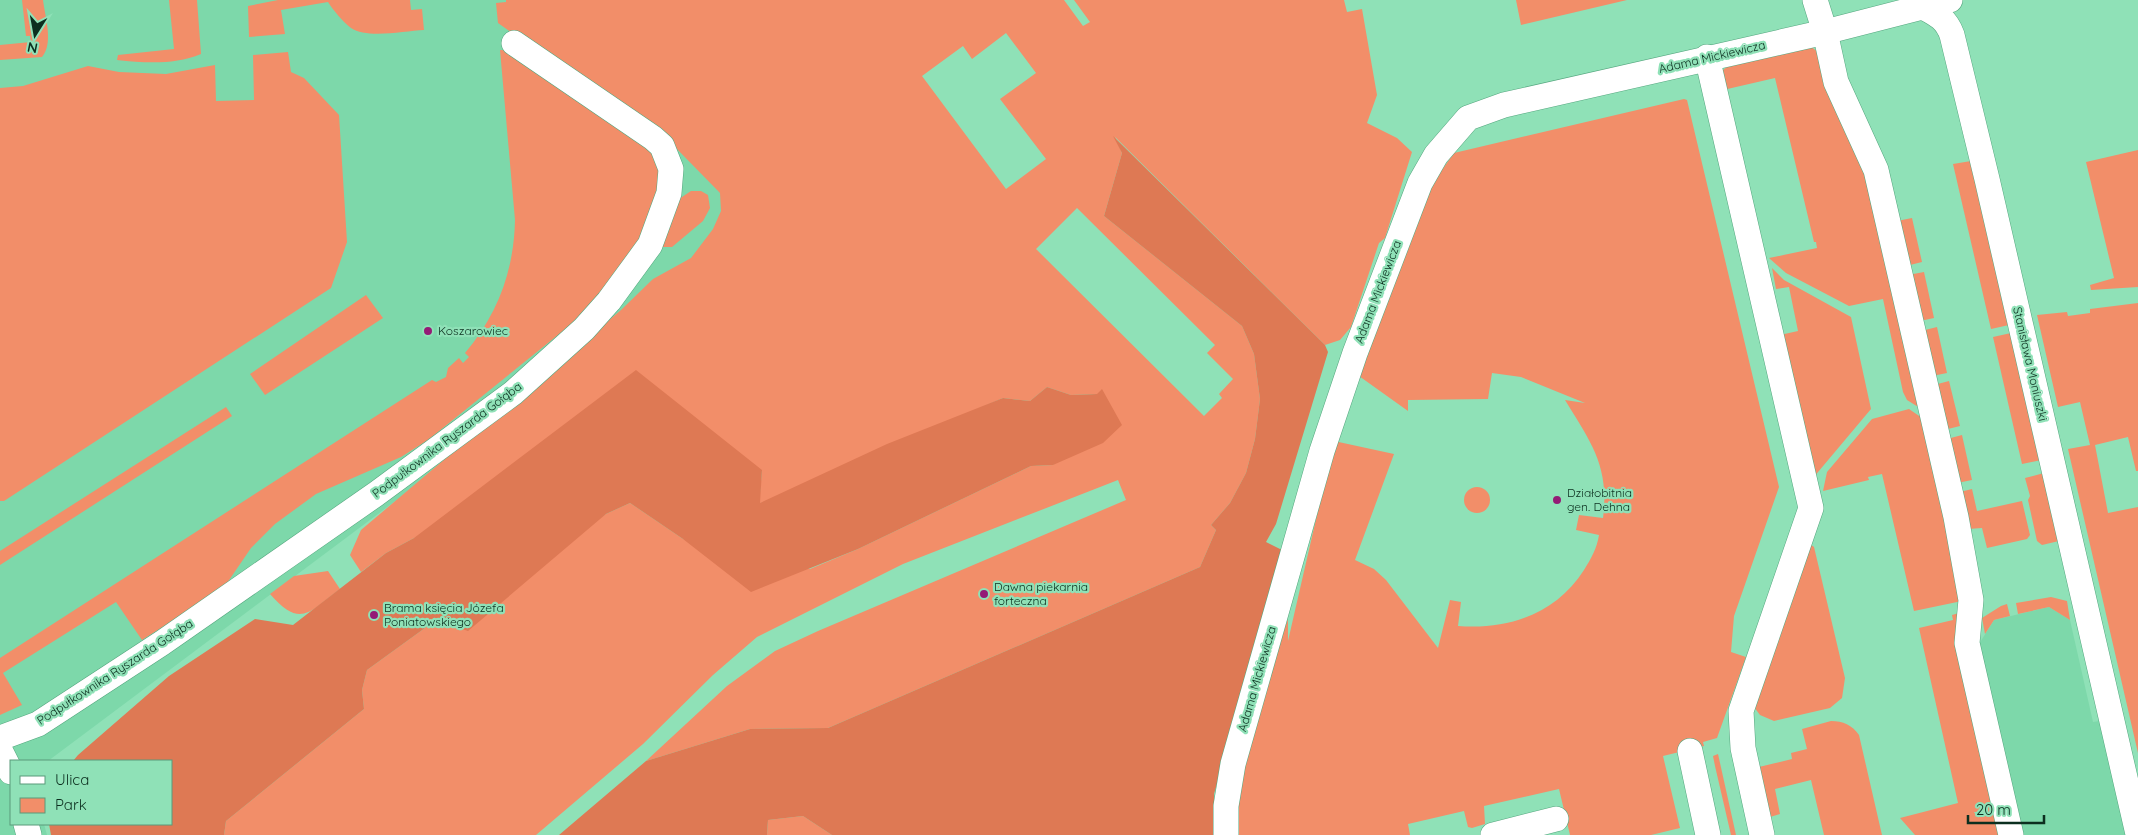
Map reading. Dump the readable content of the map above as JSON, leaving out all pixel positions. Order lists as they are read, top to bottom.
{
  "streets": {
    "street": ["Adama Mickiewicza", "Stanisława Moniuszki", "Podpułkownika Ryszarda Gołąba"]
  },
  "places": [
    "Koszarowiec",
    "Działobitnia gen. Dehna",
    "Dawna piekarnia forteczna",
    "Brama księcia Józefa Poniatowskiego"
  ],
  "legend": ["Ulica", "Park"],
  "scale_bar": "20 m",
  "north": "bottom"
}
